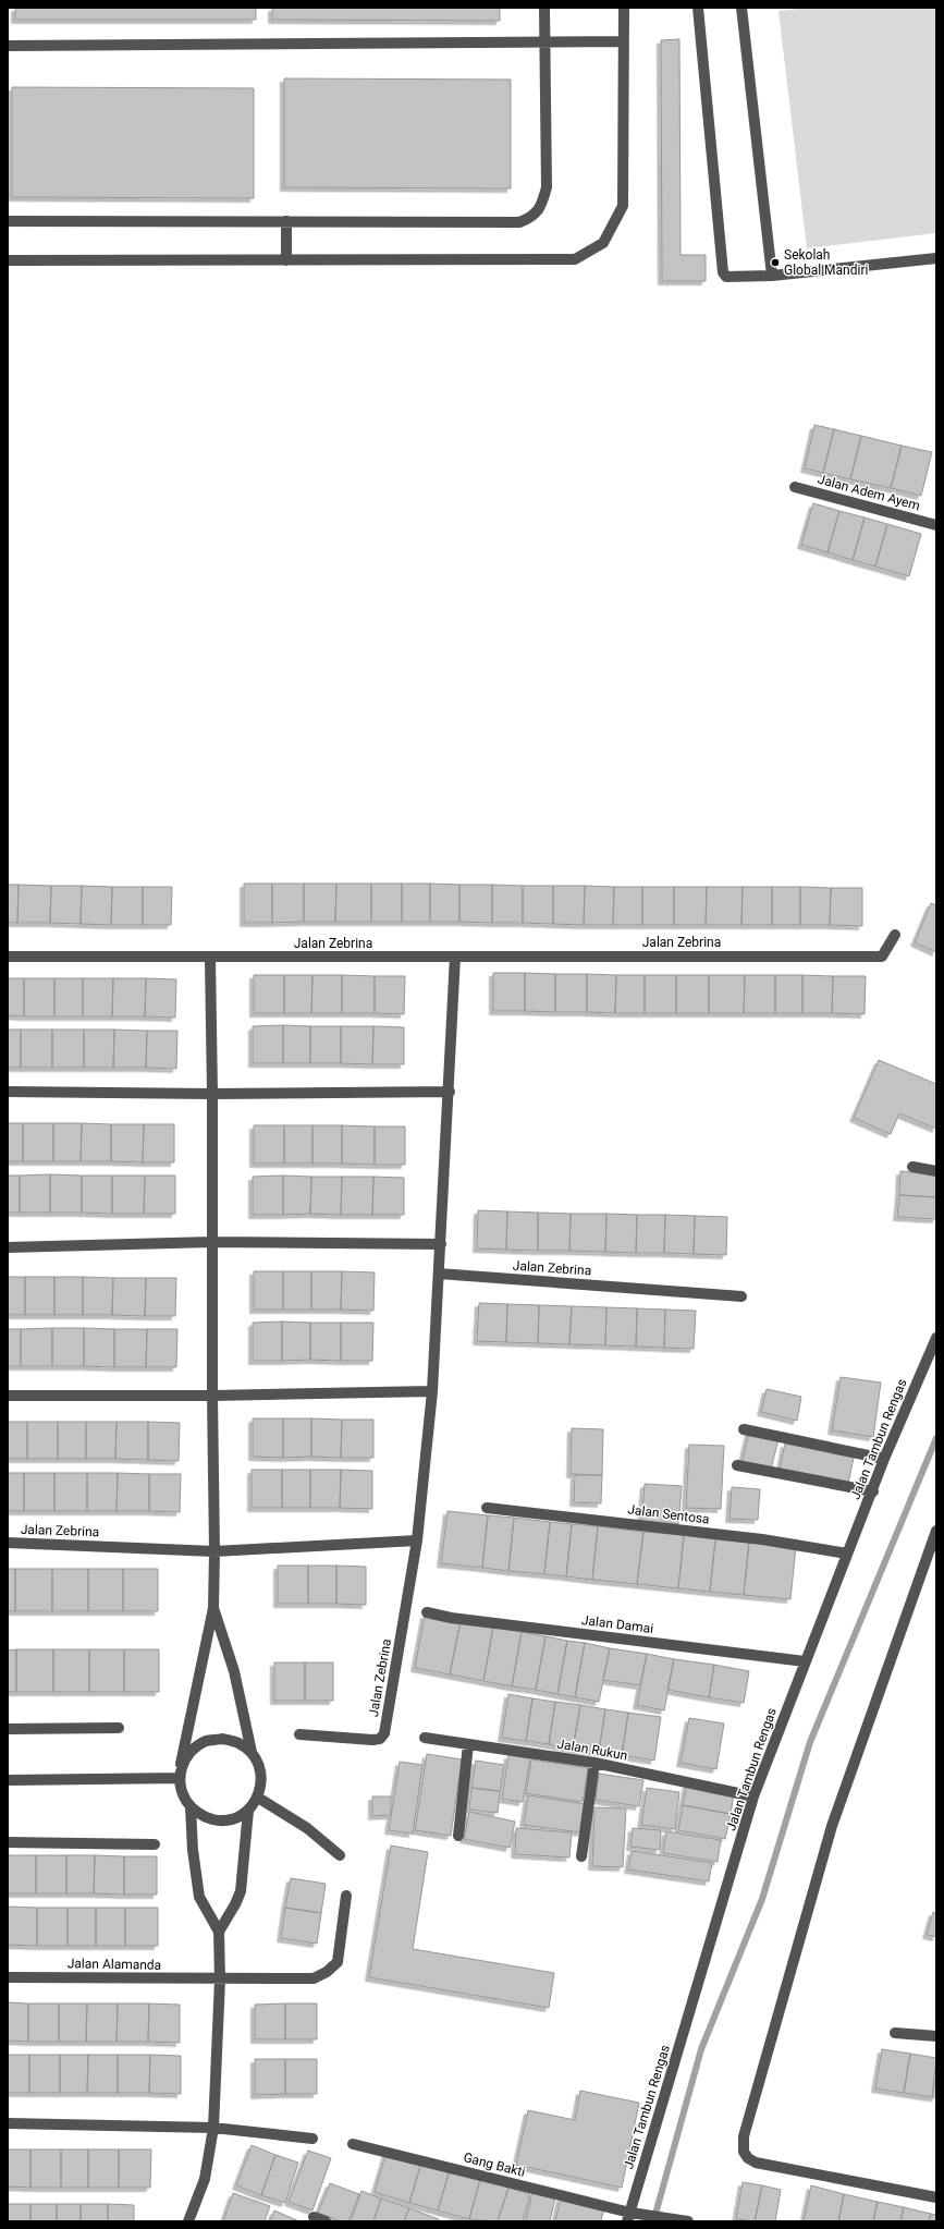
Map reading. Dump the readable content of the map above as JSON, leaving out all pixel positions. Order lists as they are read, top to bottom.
{
  "streets": {
    "street": [
      "Jalan Adem Ayem",
      "Jalan Zebrina",
      "Jalan Tambun Rengas",
      "Jalan Sentosa",
      "Jalan Damai",
      "Jalan Rukun",
      "Jalan Alamanda",
      "Gang Bakti"
    ]
  },
  "crossings": [
    ["Jalan Tambun Rengas", "Jalan Sentosa"],
    ["Jalan Tambun Rengas", "Jalan Damai"],
    ["Jalan Tambun Rengas", "Jalan Rukun"],
    ["Jalan Tambun Rengas", "Gang Bakti"]
  ],
  "places": ["Sekolah Global Mandiri"]
}
